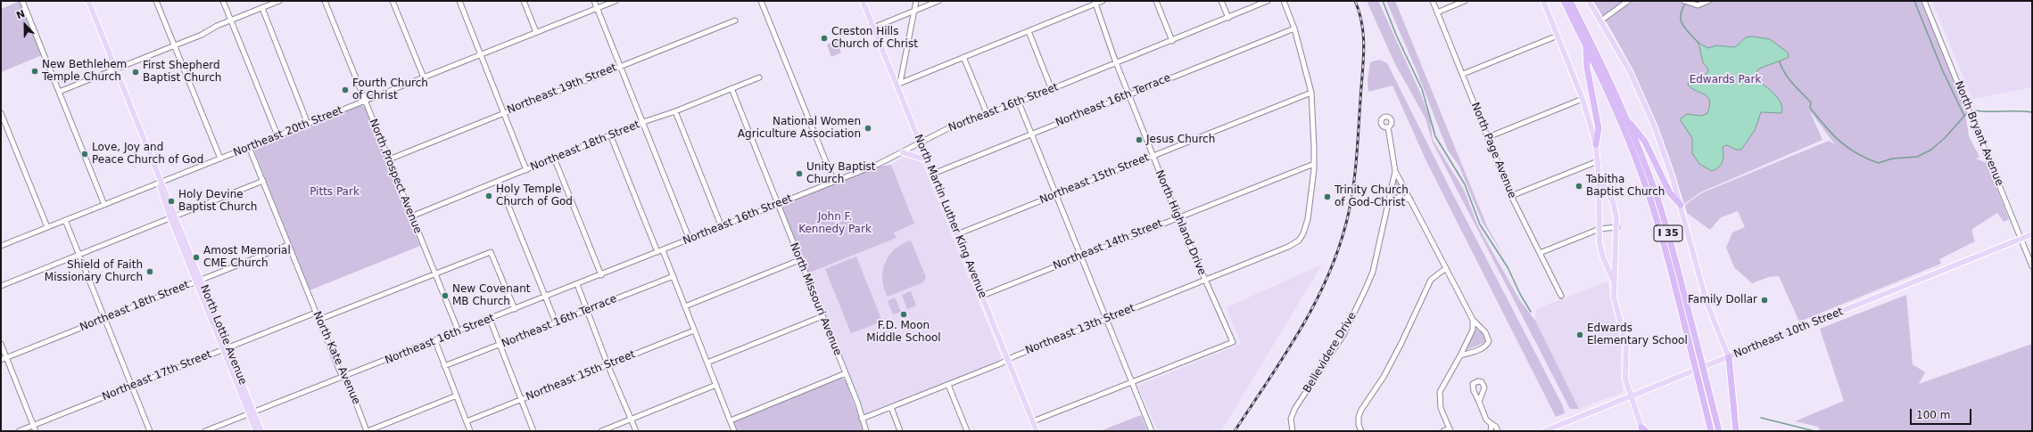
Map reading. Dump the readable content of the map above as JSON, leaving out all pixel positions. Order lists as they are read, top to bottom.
{
  "streets": {
    "highway": ["I 35"],
    "main road": ["North Martin Luther King Avenue", "Northeast 10th Street", "North Lottie Avenue"],
    "street": [
      "Northeast 19th Street",
      "Northeast 16th Terrace",
      "Northeast 16th Street",
      "Northeast 20th Street",
      "North Bryant Avenue",
      "Northeast 18th Street",
      "North Page Avenue",
      "North Prospect Avenue",
      "Northeast 15th Street",
      "North Highland Drive",
      "Northeast 14th Street",
      "North Missouri Avenue",
      "Northeast 13th Street",
      "Bellevidere Drive",
      "North Kate Avenue",
      "Northeast 17th Street"
    ]
  },
  "crossings": [
    ["Northeast 19th Street", "North Prospect Avenue"],
    ["Northeast 16th Terrace", "North Martin Luther King Avenue"],
    ["Northeast 16th Terrace", "North Highland Drive"],
    ["Northeast 16th Street", "North Prospect Avenue"],
    ["Northeast 16th Street", "North Martin Luther King Avenue"],
    ["Northeast 16th Street", "North Highland Drive"],
    ["Northeast 16th Street", "North Missouri Avenue"],
    ["Northeast 16th Street", "North Lottie Avenue"],
    ["Northeast 16th Street", "North Kate Avenue"],
    ["Northeast 20th Street", "North Prospect Avenue"],
    ["Northeast 20th Street", "North Lottie Avenue"],
    ["Northeast 20th Street", "North Kate Avenue"],
    ["North Bryant Avenue", "Northeast 10th Street"],
    ["Northeast 18th Street", "North Prospect Avenue"],
    ["Northeast 18th Street", "North Missouri Avenue"],
    ["Northeast 18th Street", "North Lottie Avenue"],
    ["Northeast 18th Street", "North Kate Avenue"],
    ["Northeast 15th Street", "North Martin Luther King Avenue"],
    ["Northeast 15th Street", "North Highland Drive"],
    ["North Martin Luther King Avenue", "Northeast 14th Street"],
    ["North Martin Luther King Avenue", "Northeast 13th Street"],
    ["North Highland Drive", "Northeast 14th Street"],
    ["North Highland Drive", "Northeast 13th Street"],
    ["Northeast 14th Street", "Northeast 13th Street"],
    ["North Missouri Avenue", "Northeast 13th Street"],
    ["North Lottie Avenue", "Northeast 17th Street"],
    ["North Kate Avenue", "Northeast 17th Street"]
  ],
  "parks": ["Edwards Park", "Pitts Park", "John F. Kennedy Park"],
  "places": [
    "Creston Hills Church of Christ",
    "New Bethlehem Temple Church",
    "First Shepherd Baptist Church",
    "Fourth Church of Christ",
    "National Women Agriculture Association",
    "Jesus Church",
    "Love, Joy and Peace Church of God",
    "Unity Baptist Church",
    "Tabitha Baptist Church",
    "Holy Temple Church of God",
    "Trinity Church of God-Christ",
    "Holy Devine Baptist Church",
    "Amost Memorial CME Church",
    "Shield of Faith Missionary Church",
    "New Covenant MB Church",
    "Family Dollar",
    "F.D. Moon Middle School",
    "Edwards Elementary School"
  ],
  "scale_bar": "100 m",
  "north": "top"
}
